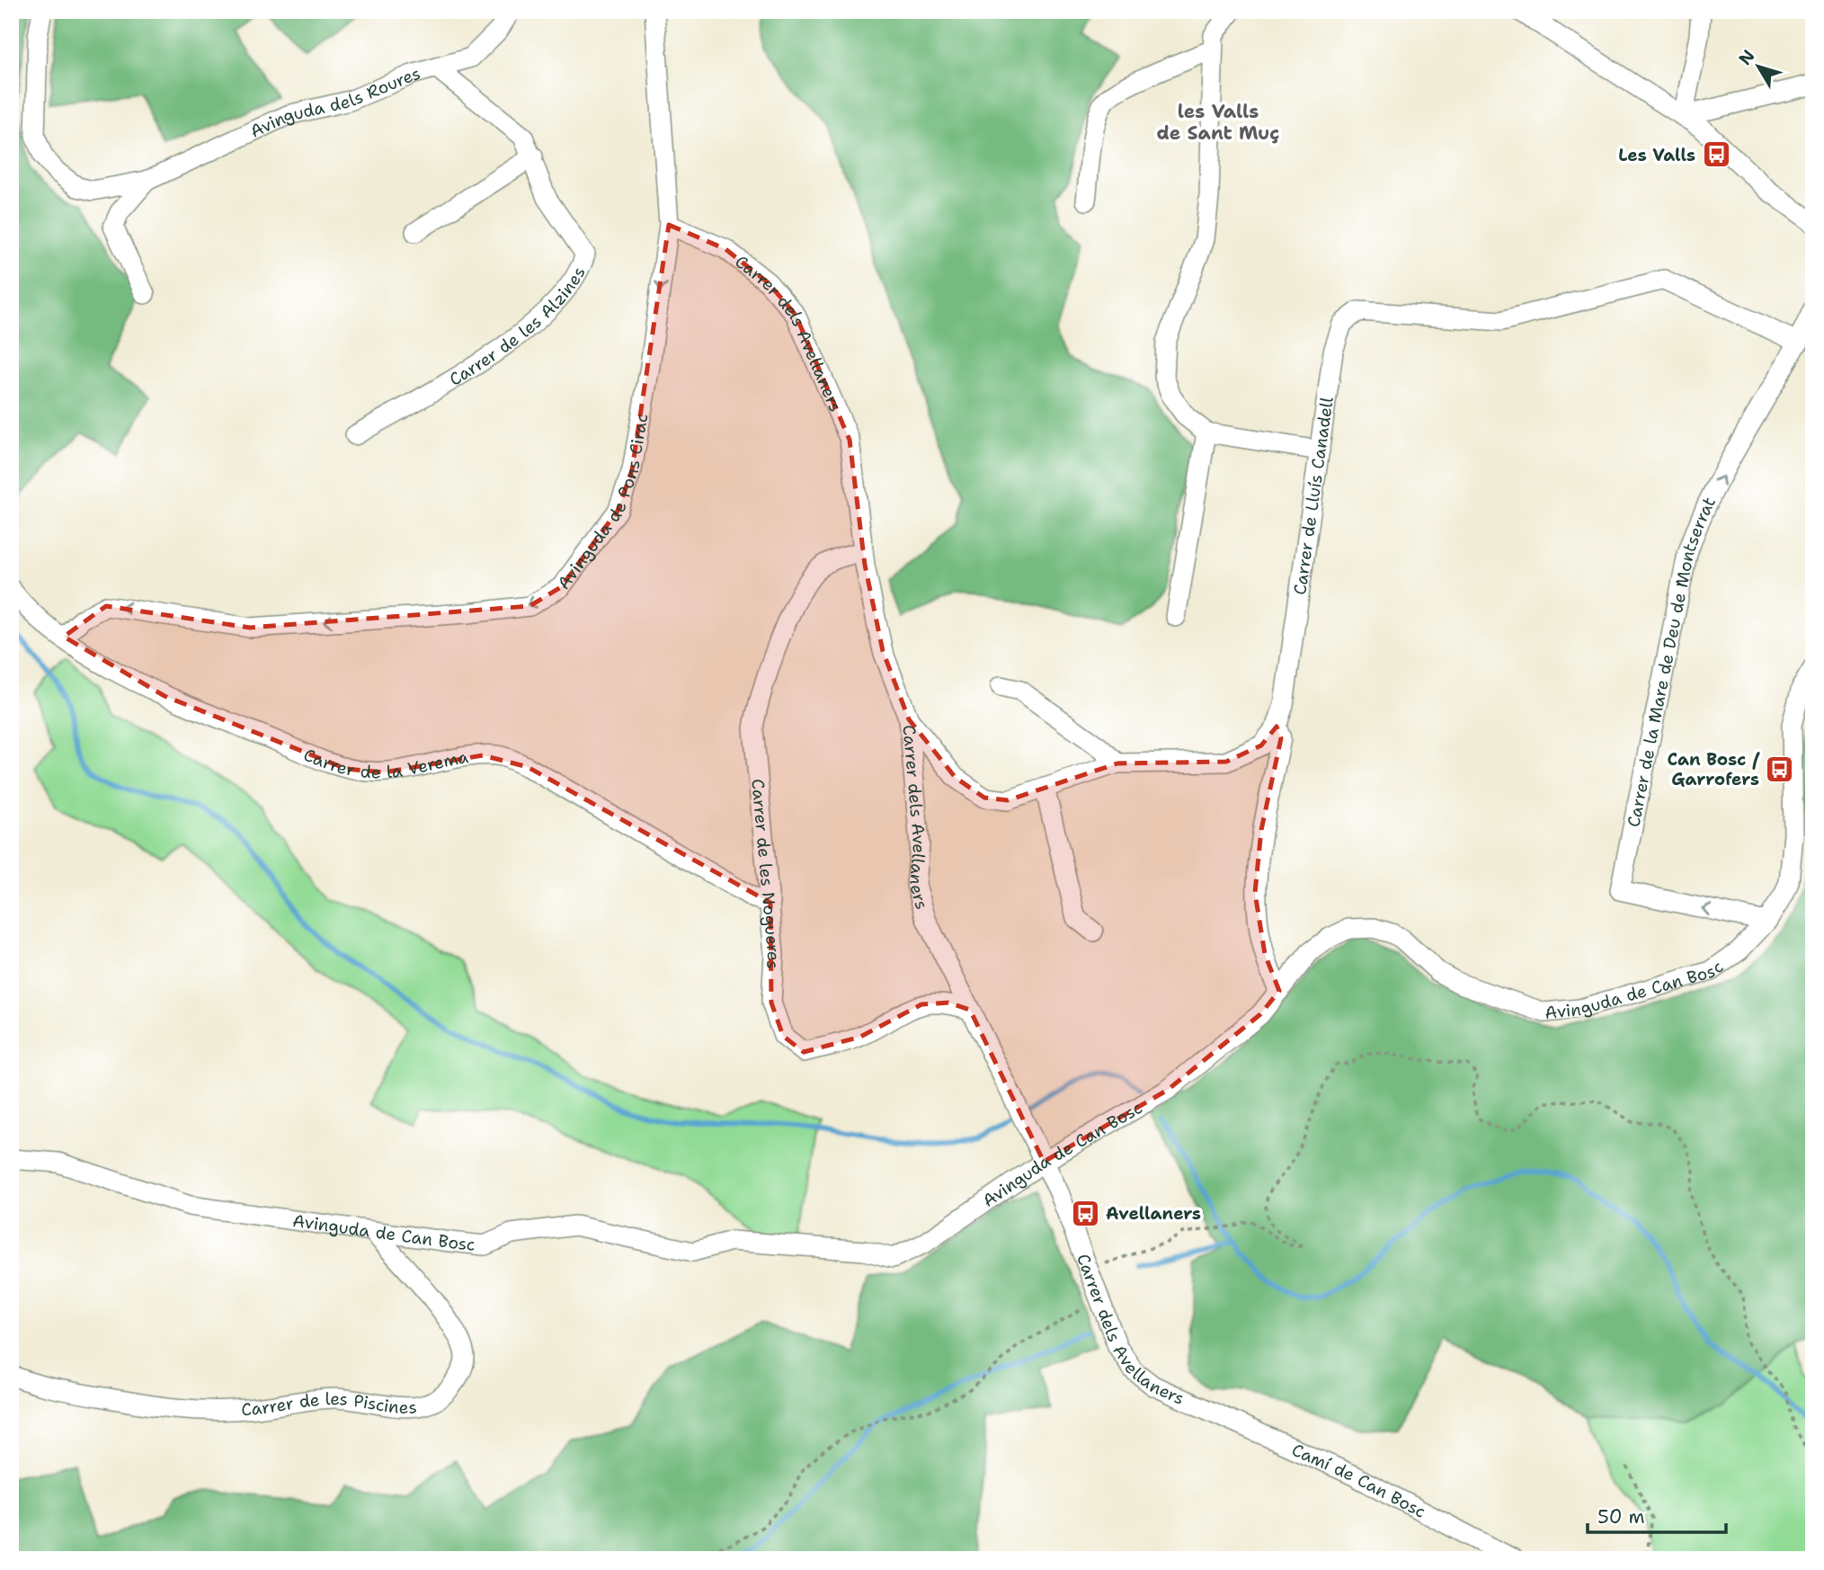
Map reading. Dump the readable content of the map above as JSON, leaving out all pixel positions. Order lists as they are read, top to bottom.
{
  "streets": {
    "street": [
      "Avinguda dels Roures",
      "Carrer de les Alzines",
      "Carrer dels Avellaners",
      "Carrer de Lluís Canadell",
      "Avinguda de Pons Cirac",
      "Carrer de la Mare de Deu de Montserrat",
      "Carrer de la Verema",
      "Carrer de les Nogueres",
      "Avinguda de Can Bosc",
      "Carrer de les Piscines",
      "Camí de Can Bosc"
    ]
  },
  "crossings": [
    ["Avinguda dels Roures", "Carrer de les Alzines"],
    ["Carrer dels Avellaners", "Carrer de Lluís Canadell"],
    ["Carrer dels Avellaners", "Avinguda de Pons Cirac"],
    ["Carrer dels Avellaners", "Carrer de les Nogueres"],
    ["Carrer dels Avellaners", "Avinguda de Can Bosc"],
    ["Carrer dels Avellaners", "Camí de Can Bosc"],
    ["Carrer de Lluís Canadell", "Carrer de la Mare de Deu de Montserrat"],
    ["Avinguda de Pons Cirac", "Carrer de la Verema"],
    ["Carrer de la Mare de Deu de Montserrat", "Avinguda de Can Bosc"],
    ["Carrer de la Verema", "Carrer de les Nogueres"],
    ["Avinguda de Can Bosc", "Carrer de les Piscines"]
  ],
  "one_way": ["Avinguda de Pons Cirac"],
  "districts": ["les Valls de Sant Muç"],
  "places": {
    "bus stop": ["Les Valls", "Can Bosc / Garrofers", "Avellaners"]
  },
  "scale_bar": "50 m",
  "north": "top left"
}
